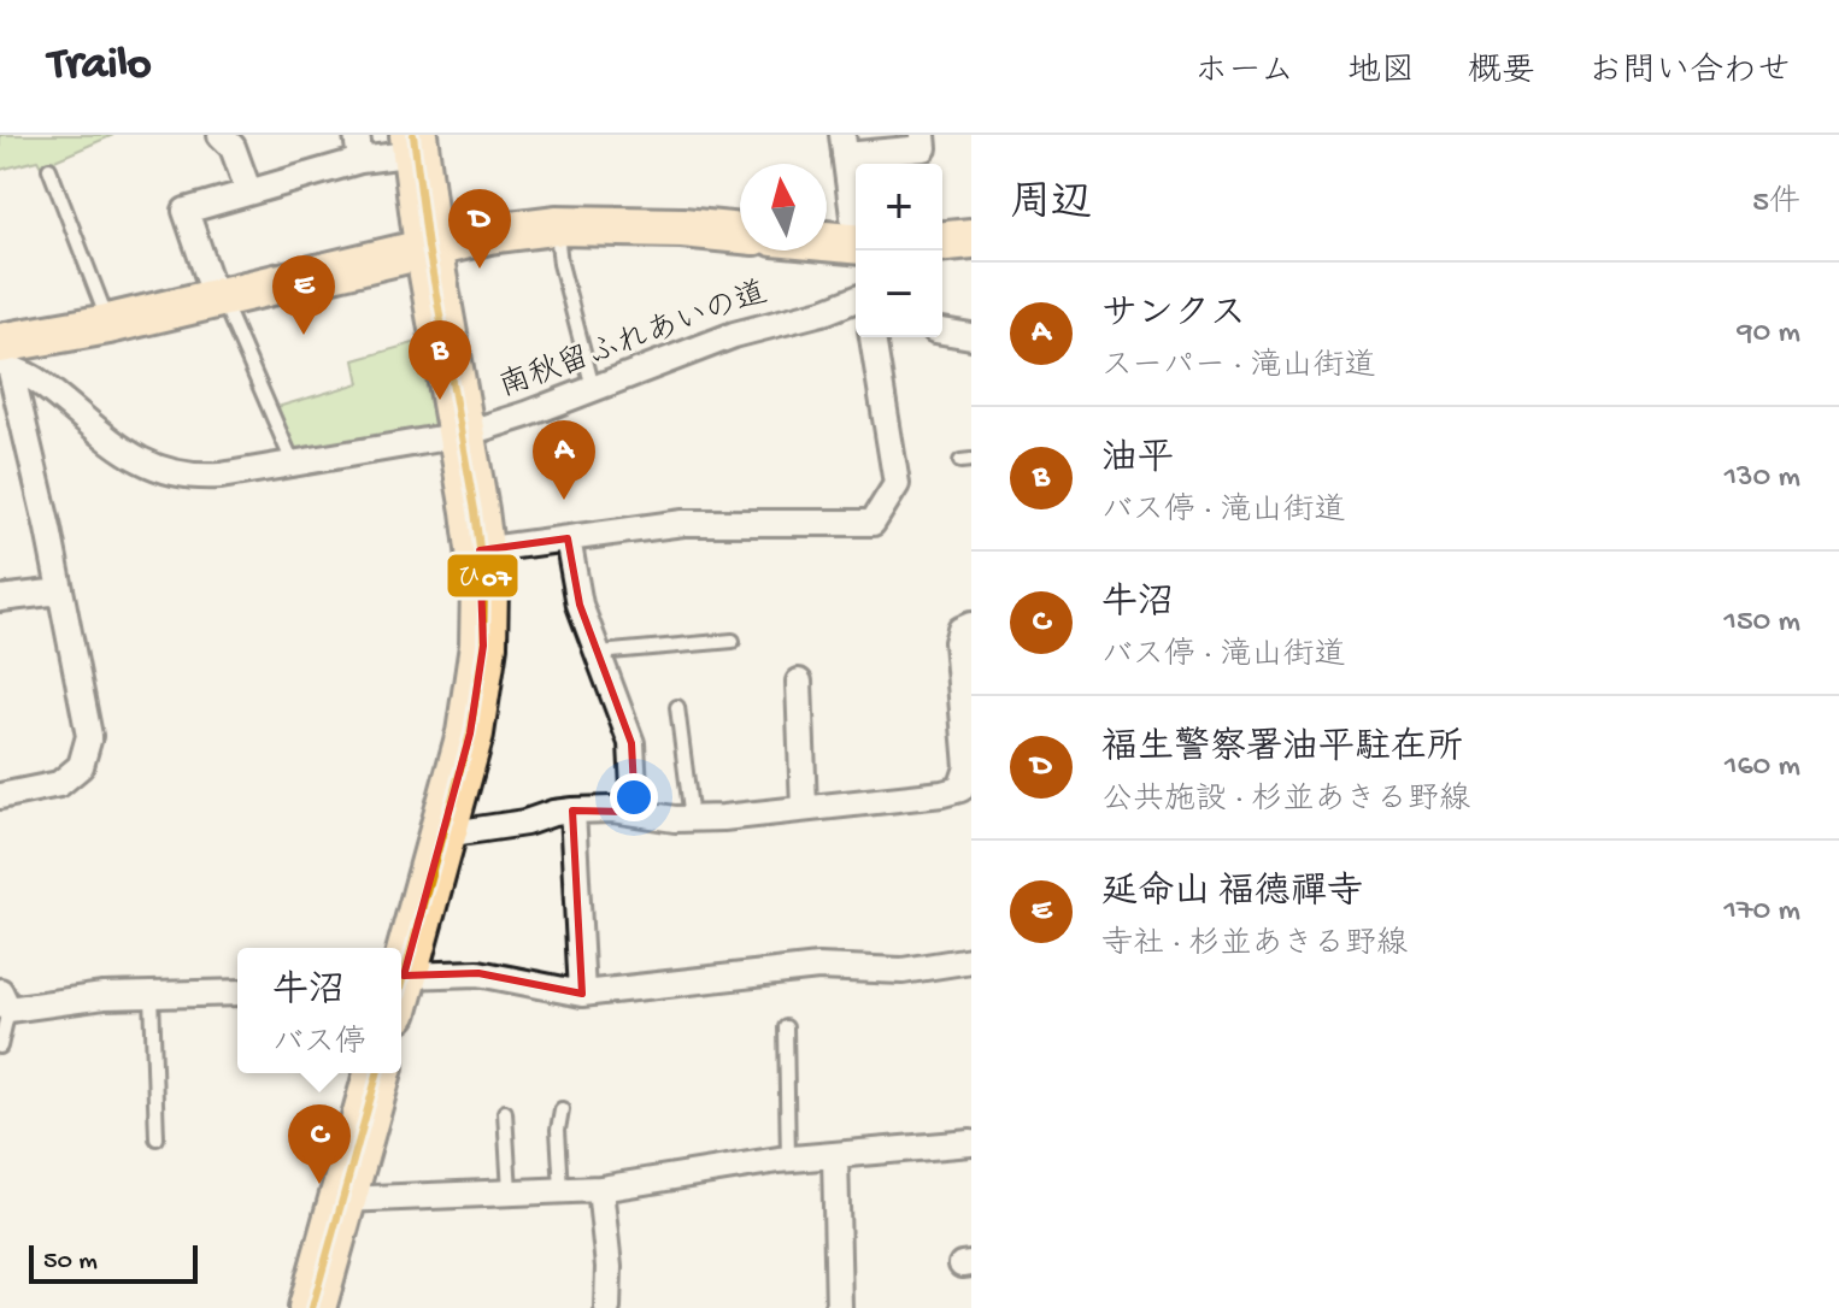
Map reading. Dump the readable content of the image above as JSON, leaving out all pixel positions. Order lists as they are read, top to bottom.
{
  "streets": {
    "street": ["南秋留ふれあいの道"]
  },
  "lines": ["transit line ひ07"],
  "scale_bar": "50 m",
  "north": "top",
  "page": {
    "header": "Trailo",
    "nav": [
      "ホーム",
      "地図",
      "概要",
      "お問い合わせ"
    ],
    "heading": ["周辺", "5件"],
    "map_buttons": ["+", "−"],
    "pins": [
      "D",
      "E",
      "B",
      "A",
      "C"
    ],
    "list": [
      {
        "mark": "A",
        "name": "サンクス",
        "note": "スーパー · 滝山街道",
        "value": "90 m"
      },
      {
        "mark": "B",
        "name": "油平",
        "note": "バス停 · 滝山街道",
        "value": "130 m"
      },
      {
        "mark": "C",
        "name": "牛沼",
        "note": "バス停 · 滝山街道",
        "value": "150 m"
      },
      {
        "mark": "D",
        "name": "福生警察署油平駐在所",
        "note": "公共施設 · 杉並あきる野線",
        "value": "160 m"
      },
      {
        "mark": "E",
        "name": "延命山 福德禪寺",
        "note": "寺社 · 杉並あきる野線",
        "value": "170 m"
      }
    ],
    "popup": ["牛沼", "バス停"],
    "scale": "50 m"
  }
}
